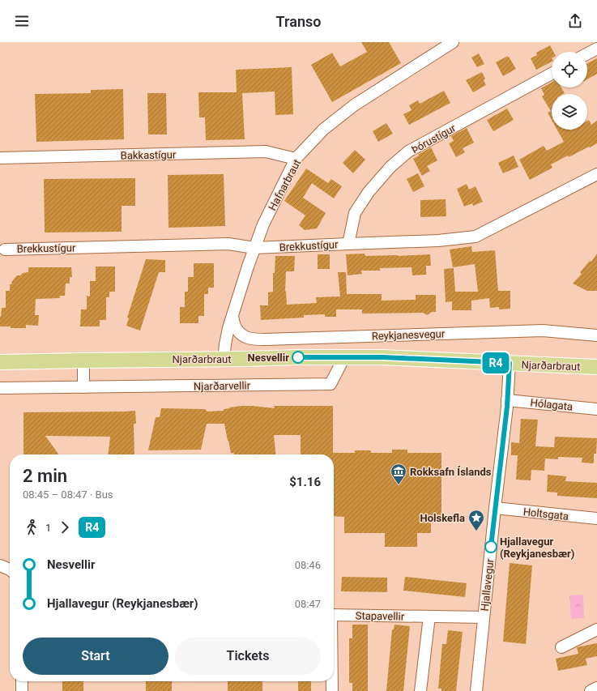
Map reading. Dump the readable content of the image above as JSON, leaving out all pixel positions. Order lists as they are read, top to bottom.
{
  "streets": {
    "main road": ["Njarðarbraut"],
    "street": [
      "Þórustígur",
      "Bakkastígur",
      "Hafnarbraut",
      "Brekkustígur",
      "Reykjanesvegur",
      "Njarðarvellir",
      "Hólagata",
      "Holtsgata",
      "Hjallavegur",
      "Stapavellir"
    ]
  },
  "crossings": [
    ["Þórustígur", "Brekkustígur"],
    ["Bakkastígur", "Hafnarbraut"],
    ["Hafnarbraut", "Brekkustígur"],
    ["Hafnarbraut", "Reykjanesvegur"],
    ["Hafnarbraut", "Njarðarbraut"],
    ["Njarðarbraut", "Njarðarvellir"],
    ["Njarðarbraut", "Hjallavegur"],
    ["Hólagata", "Hjallavegur"],
    ["Holtsgata", "Hjallavegur"],
    ["Hjallavegur", "Stapavellir"]
  ],
  "places": {
    "other": ["Nesvellir", "Hjallavegur (Reykjanesbær)"],
    "museum": ["Rokksafn Íslands"],
    "place": ["Holskefla"]
  },
  "lines": ["bus line R4"],
  "page": {
    "header": "Transo",
    "on_map": "R4",
    "heading": ["2 min", "08:45 – 08:47 · Bus", "$1.16"],
    "legs": ["1", "R4"],
    "list": [
      {
        "name": "Nesvellir",
        "value": "08:46"
      },
      {
        "name": "Hjallavegur (Reykjanesbær)",
        "value": "08:47"
      }
    ],
    "buttons": ["Start", "Tickets"]
  }
}
